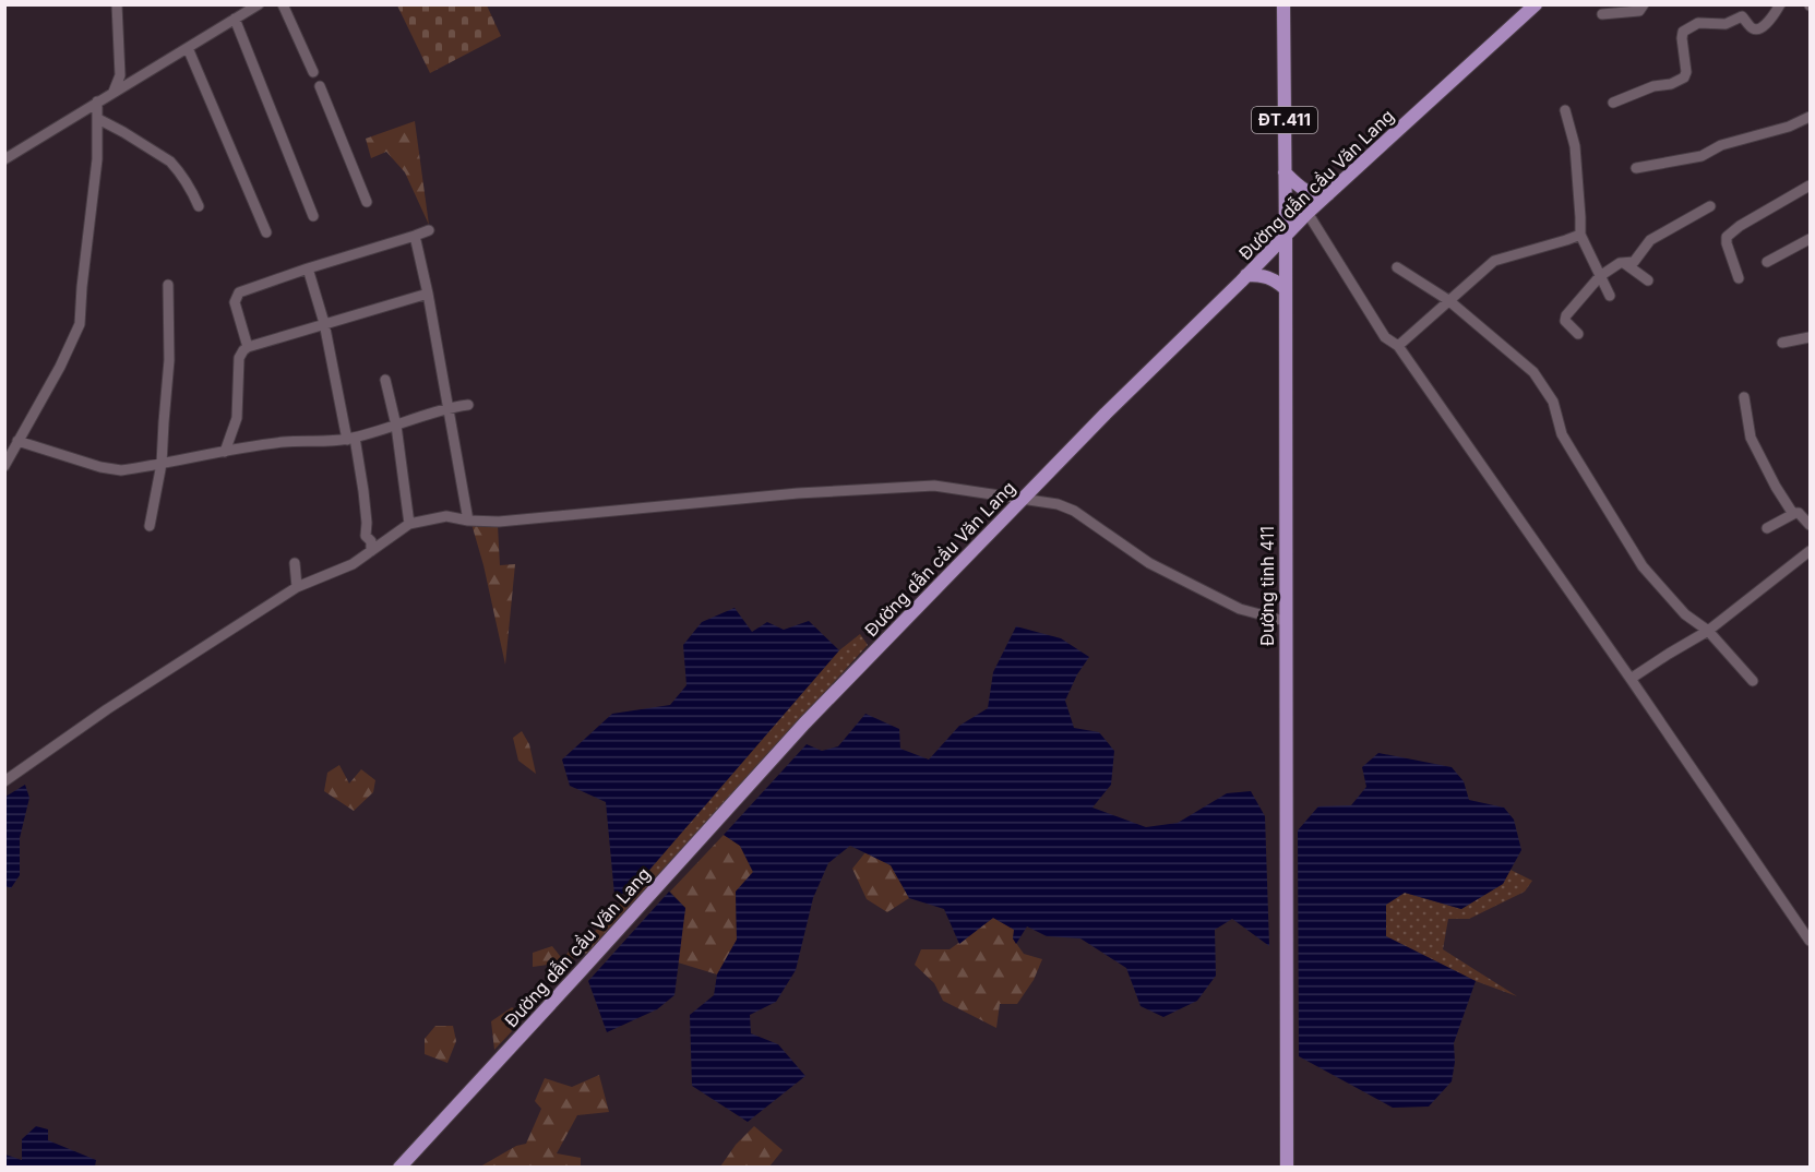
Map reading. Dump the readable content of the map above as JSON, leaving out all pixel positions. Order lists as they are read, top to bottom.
{
  "streets": {
    "main road": ["ĐT.411", "Đường dẫn cầu Văn Lang", "Đường tỉnh 411"]
  },
  "crossings": [
    ["Đường dẫn cầu Văn Lang", "Đường tỉnh 411"]
  ]
}
